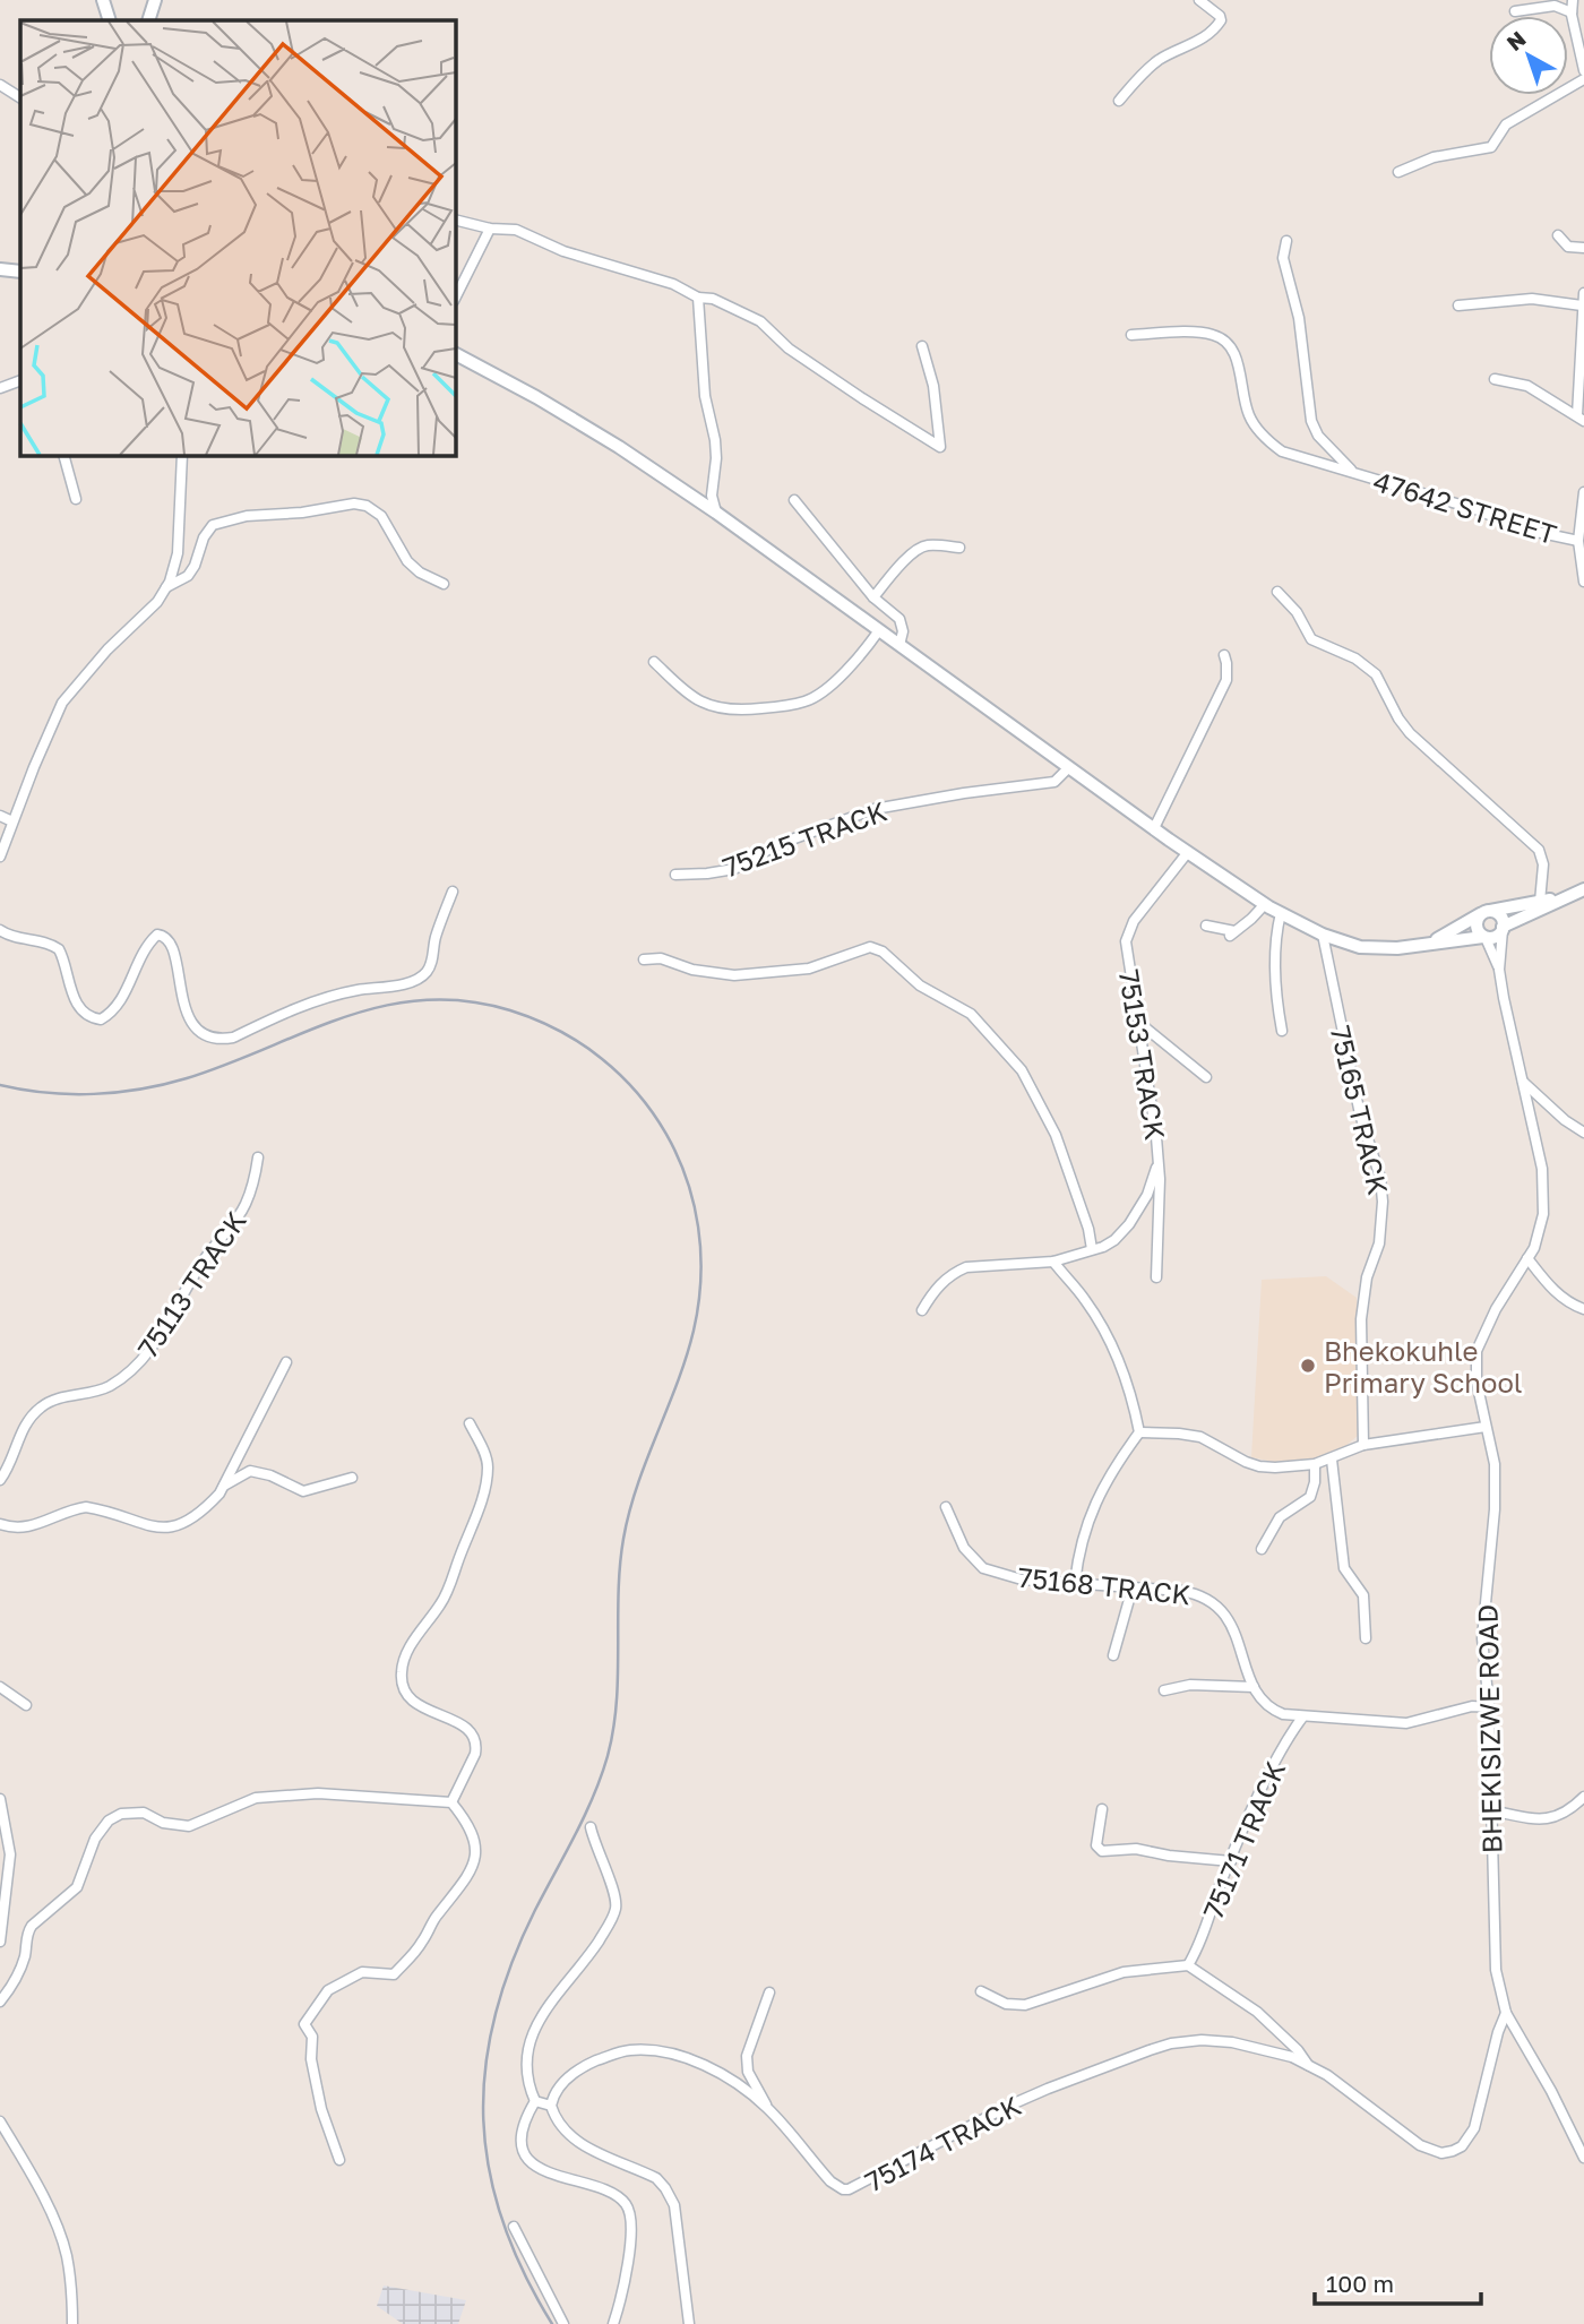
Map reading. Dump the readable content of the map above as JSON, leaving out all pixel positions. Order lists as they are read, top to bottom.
{
  "streets": {
    "street": [
      "47642 STREET",
      "75215 TRACK",
      "75153 TRACK",
      "75165 TRACK",
      "75113 TRACK",
      "75168 TRACK",
      "BHEKISIZWE ROAD",
      "75171 TRACK",
      "75174 TRACK"
    ]
  },
  "crossings": [
    ["75168 TRACK", "BHEKISIZWE ROAD"],
    ["75168 TRACK", "75171 TRACK"],
    ["BHEKISIZWE ROAD", "75174 TRACK"]
  ],
  "places": ["Bhekokuhle Primary School"],
  "scale_bar": "100 m",
  "north": "top left"
}
